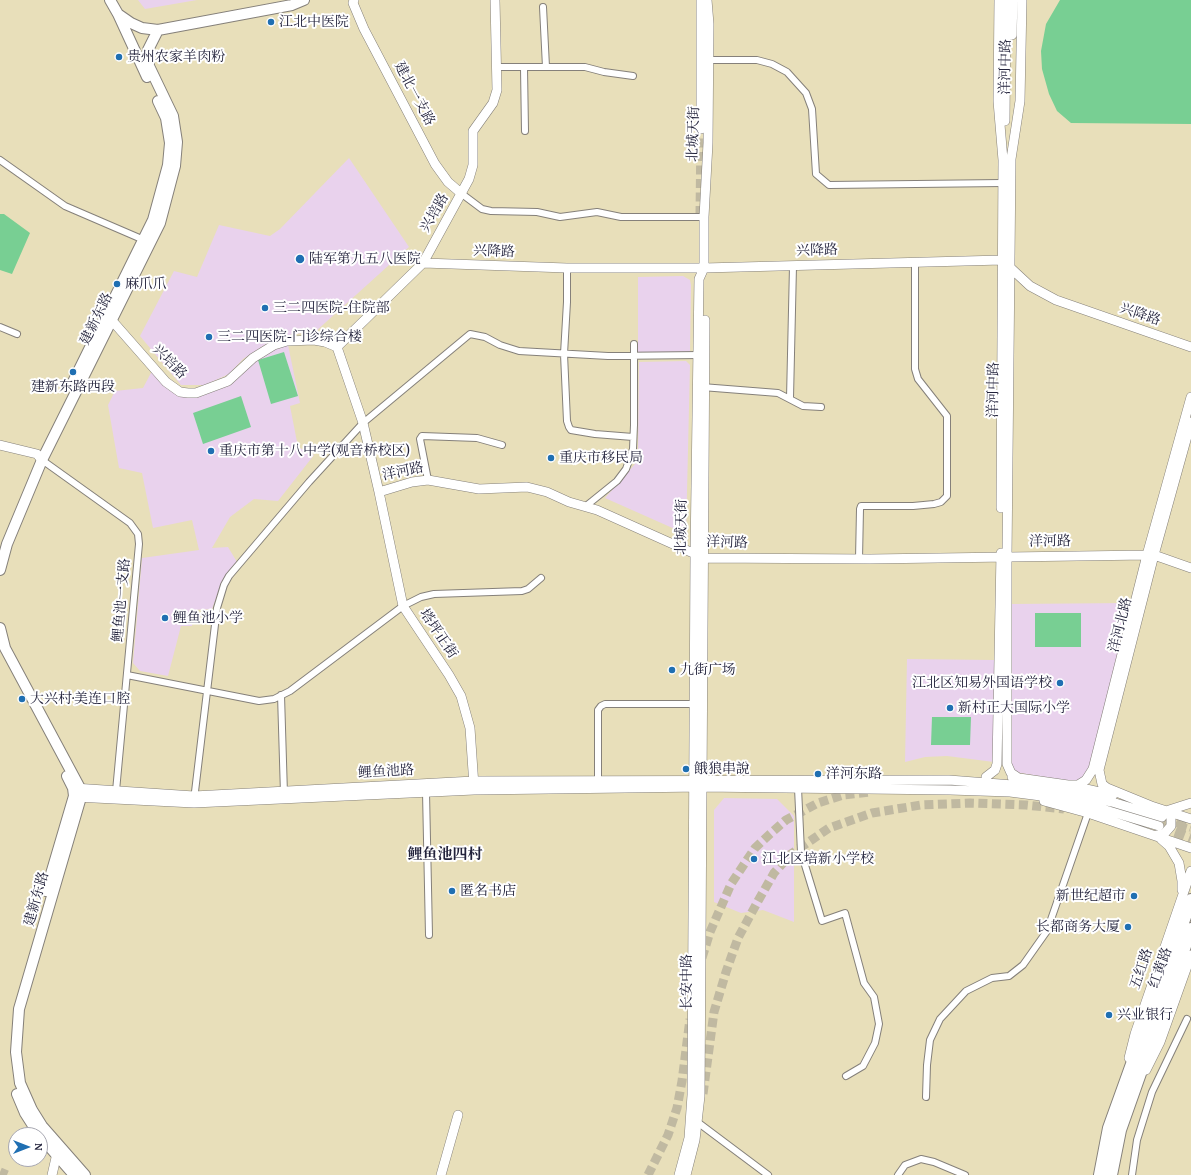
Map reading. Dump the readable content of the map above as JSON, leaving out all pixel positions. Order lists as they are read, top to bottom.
{
  "streets": {
    "highway": ["红黄路", "五红路"],
    "main road": ["建新东路"],
    "street": [
      "洋河中路",
      "建北一支路",
      "北城天街",
      "兴培路",
      "兴降路",
      "洋河路",
      "鲤鱼池一支路",
      "洋河北路",
      "塔坪正街",
      "鲤鱼池路",
      "长安中路"
    ]
  },
  "crossings": [
    ["洋河中路", "兴降路"],
    ["洋河中路", "洋河路"],
    ["建北一支路", "兴培路"],
    ["北城天街", "兴降路"],
    ["北城天街", "洋河路"],
    ["北城天街", "鲤鱼池路"],
    ["北城天街", "长安中路"],
    ["兴培路", "兴降路"],
    ["兴培路", "建新东路"],
    ["兴培路", "洋河路"],
    ["建新东路", "鲤鱼池一支路"],
    ["建新东路", "鲤鱼池路"],
    ["洋河路", "洋河北路"],
    ["洋河路", "塔坪正街"],
    ["鲤鱼池一支路", "鲤鱼池路"],
    ["塔坪正街", "鲤鱼池路"],
    ["鲤鱼池路", "长安中路"],
    ["红黄路", "五红路"]
  ],
  "districts": ["鲤鱼池四村"],
  "places": [
    "江北中医院",
    "贵州农家羊肉粉",
    "陆军第九五八医院",
    "麻爪爪",
    "三二四医院-住院部",
    "三二四医院-门诊综合楼",
    "建新东路西段",
    "重庆市第十八中学(观音桥校区)",
    "重庆市移民局",
    "鲤鱼池小学",
    "九街广场",
    "江北区知易外国语学校",
    "大兴村‧美连口腔",
    "新村正大国际小学",
    "餓狼串說",
    "洋河东路",
    "江北区培新小学校",
    "匿名书店",
    "新世纪超市",
    "长都商务大厦",
    "兴业银行"
  ],
  "north": "right"
}
